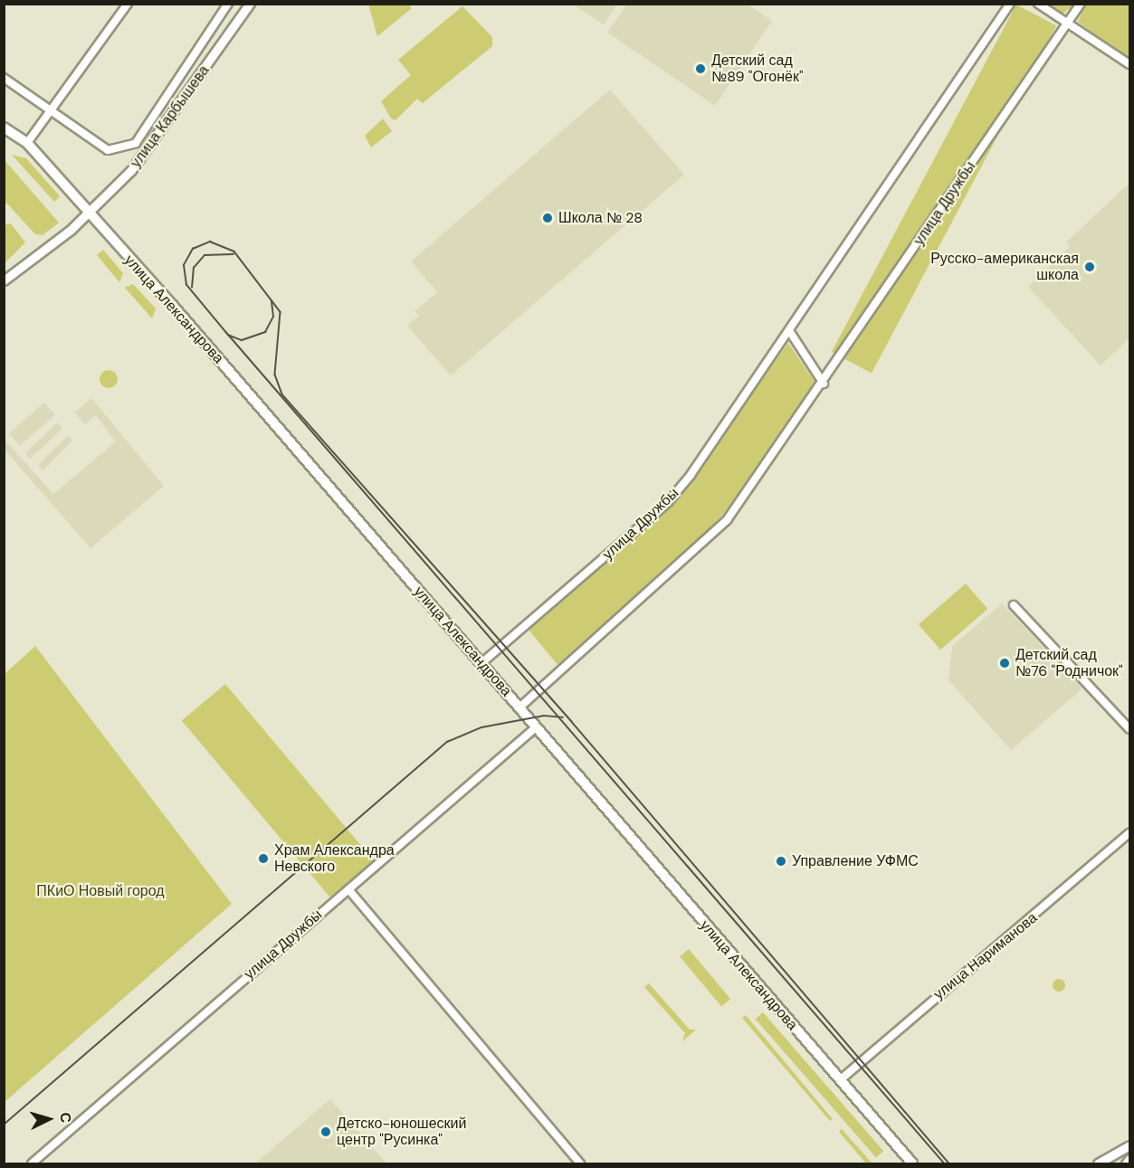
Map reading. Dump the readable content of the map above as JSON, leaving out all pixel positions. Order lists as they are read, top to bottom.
{
  "streets": {
    "main road": ["улица Александрова"],
    "street": ["улица Карбышева", "улица Дружбы", "улица Нариманова"]
  },
  "crossings": [
    ["улица Карбышева", "улица Александрова"],
    ["улица Дружбы", "улица Александрова"],
    ["улица Александрова", "улица Нариманова"]
  ],
  "parks": ["ПКиО Новый город"],
  "places": [
    "Детский сад №89 \"Огонёк\"",
    "Школа № 28",
    "Русско-американская школа",
    "Детский сад №76 \"Родничок\"",
    "Храм Александра Невского",
    "Управление УФМС",
    "Детско-юношеский центр \"Русинка\""
  ],
  "north": "right"
}
